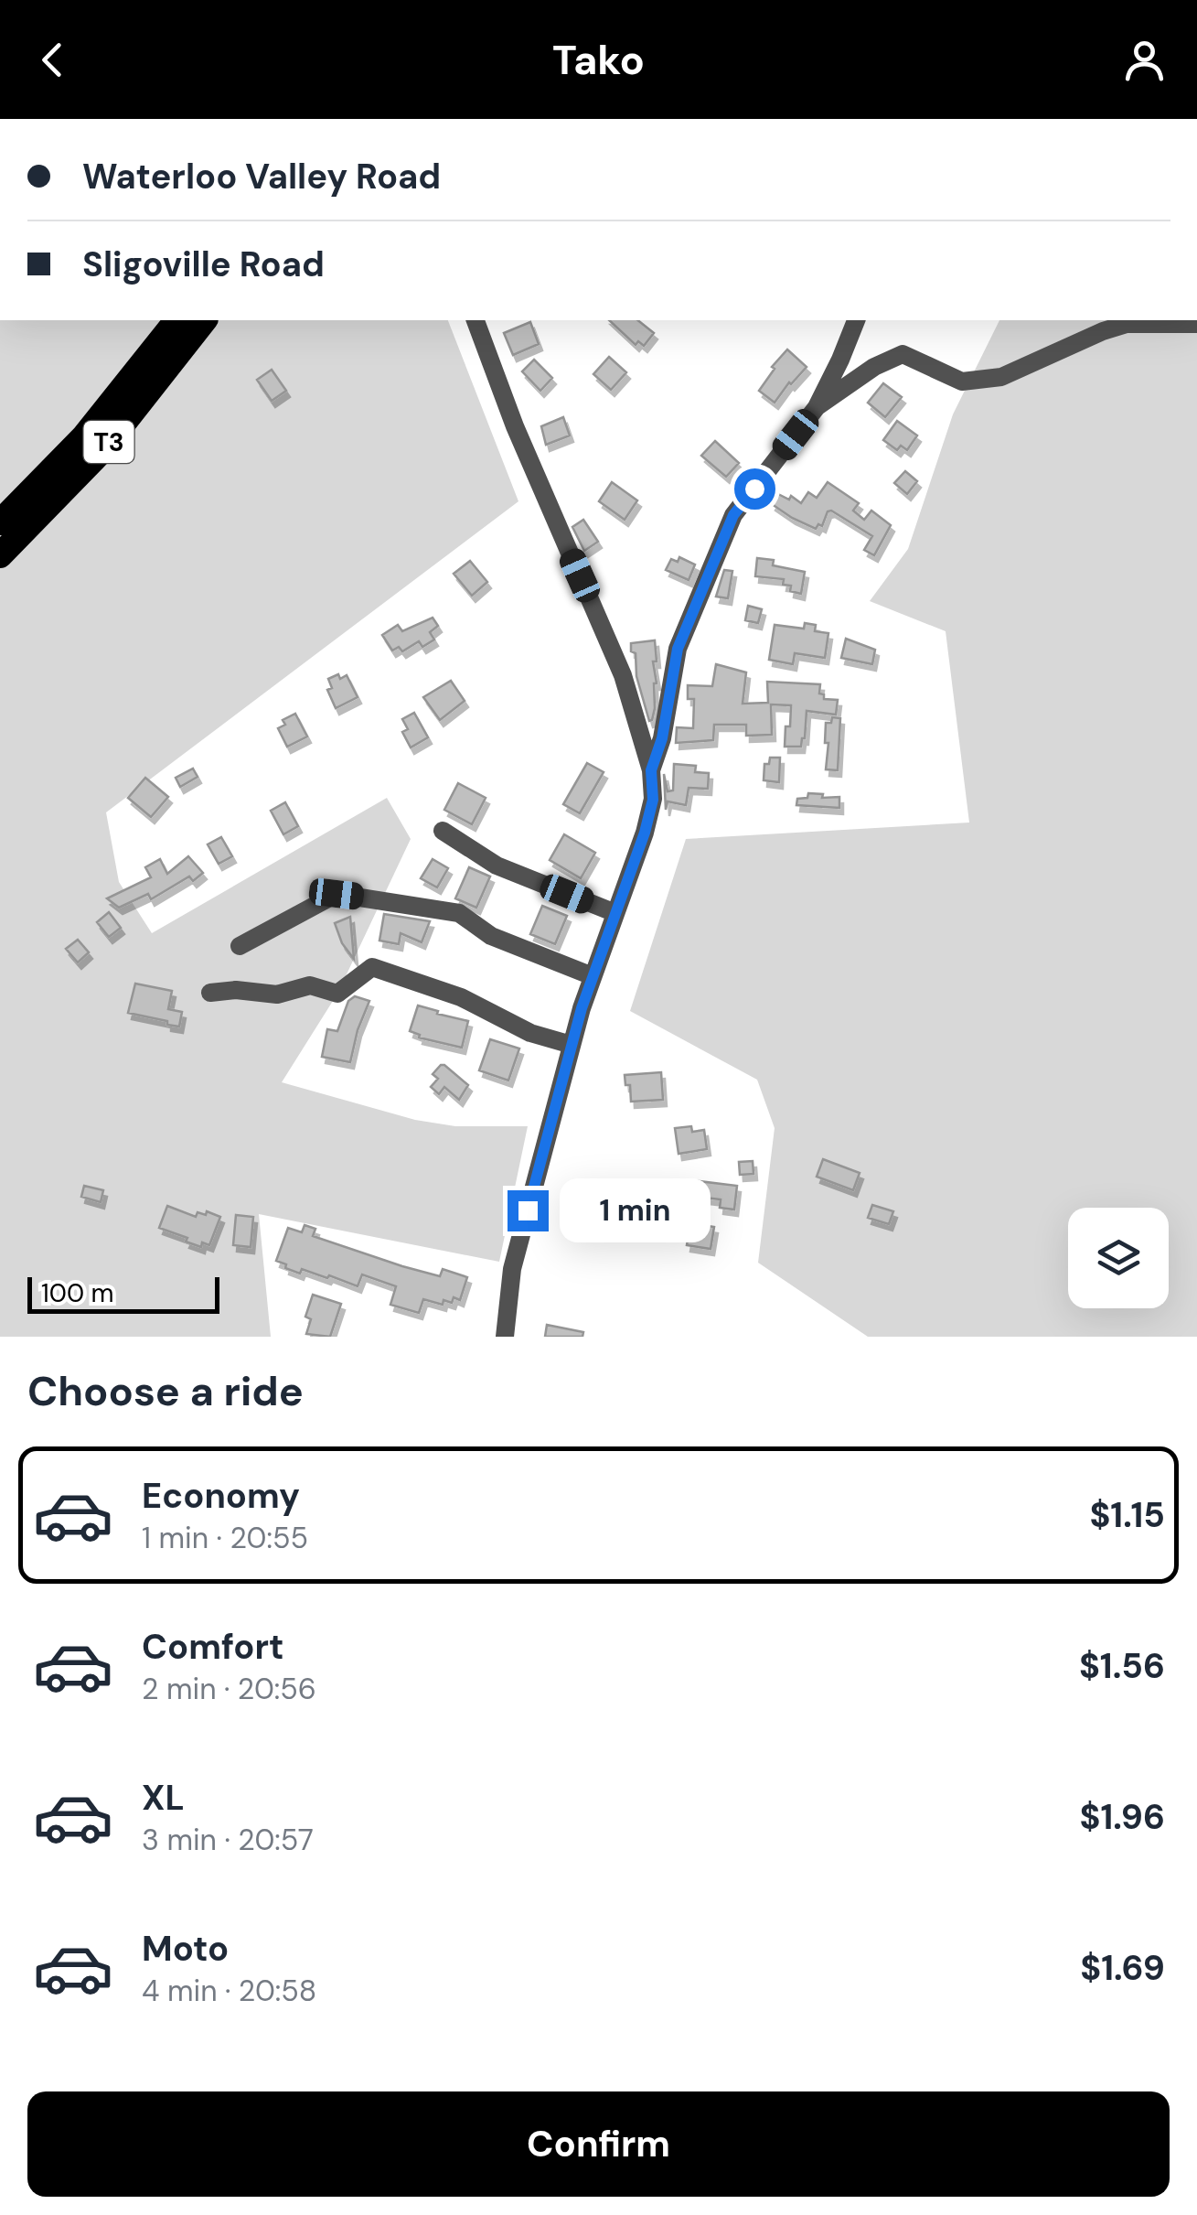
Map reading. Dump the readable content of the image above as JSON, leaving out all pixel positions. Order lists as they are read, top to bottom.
{
  "streets": {
    "highway": ["T3"]
  },
  "scale_bar": "100 m",
  "page": {
    "header": "Tako",
    "banner": ["Waterloo Valley Road", "Sligoville Road"],
    "bubble": "1 min",
    "scale": "100 m",
    "heading": "Choose a ride",
    "list": [
      {
        "name": "Economy",
        "note": "1 min · 20:55",
        "value": "$1.15"
      },
      {
        "name": "Comfort",
        "note": "2 min · 20:56",
        "value": "$1.56"
      },
      {
        "name": "XL",
        "note": "3 min · 20:57",
        "value": "$1.96"
      },
      {
        "name": "Moto",
        "note": "4 min · 20:58",
        "value": "$1.69"
      }
    ],
    "buttons": "Confirm"
  }
}
